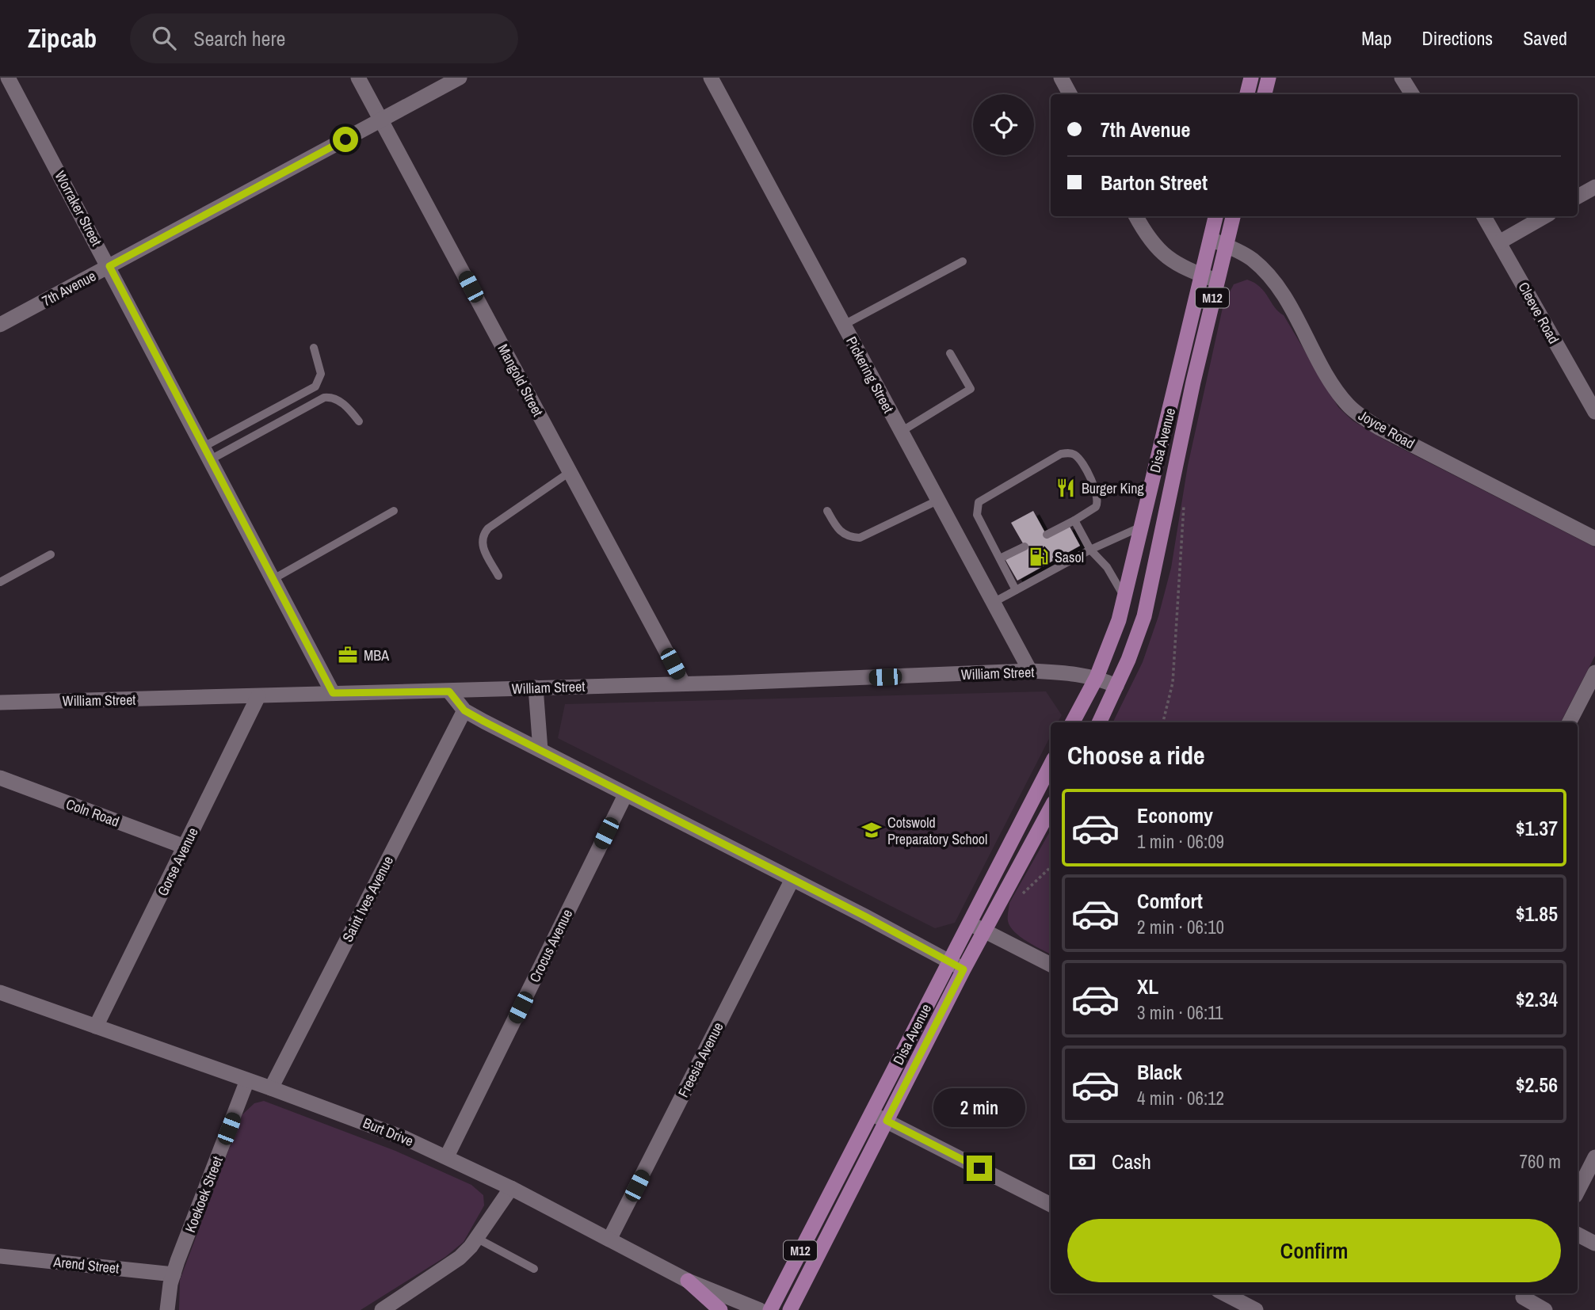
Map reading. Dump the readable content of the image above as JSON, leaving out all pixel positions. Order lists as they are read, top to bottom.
{
  "streets": {
    "main road": ["M12", "Disa Avenue"],
    "street": [
      "Worraker Street",
      "7th Avenue",
      "Cleeve Road",
      "Pickering Street",
      "Mangold Street",
      "Joyce Road",
      "William Street",
      "Coln Road",
      "Gorse Avenue",
      "Saint Ives Avenue",
      "Crocus Avenue",
      "Freesia Avenue",
      "Burt Drive",
      "Koekoek Street",
      "Arend Street"
    ]
  },
  "crossings": [
    ["Worraker Street", "7th Avenue"],
    ["Worraker Street", "William Street"],
    ["7th Avenue", "Mangold Street"],
    ["Pickering Street", "William Street"],
    ["Mangold Street", "William Street"],
    ["Joyce Road", "Disa Avenue"],
    ["Disa Avenue", "William Street"],
    ["William Street", "Gorse Avenue"],
    ["Coln Road", "Gorse Avenue"],
    ["Gorse Avenue", "Burt Drive"],
    ["Saint Ives Avenue", "Burt Drive"],
    ["Crocus Avenue", "Burt Drive"],
    ["Freesia Avenue", "Burt Drive"],
    ["Burt Drive", "Koekoek Street"],
    ["Koekoek Street", "Arend Street"]
  ],
  "places": {
    "restaurant": ["Burger King"],
    "fuel station": ["Sasol"],
    "office": ["MBA"],
    "school or university": ["Cotswold Preparatory School"]
  },
  "page": {
    "header": "Zipcab",
    "search": "Search here",
    "nav": ["Map", "Directions", "Saved"],
    "banner": ["7th Avenue", "Barton Street"],
    "heading": "Choose a ride",
    "list": [
      {
        "name": "Economy",
        "note": "1 min · 06:09",
        "value": "$1.37"
      },
      {
        "name": "Comfort",
        "note": "2 min · 06:10",
        "value": "$1.85"
      },
      {
        "name": "XL",
        "note": "3 min · 06:11",
        "value": "$2.34"
      },
      {
        "name": "Black",
        "note": "4 min · 06:12",
        "value": "$2.56"
      }
    ],
    "bubble": "2 min",
    "pay": ["Cash", "760 m"],
    "buttons": "Confirm"
  }
}
